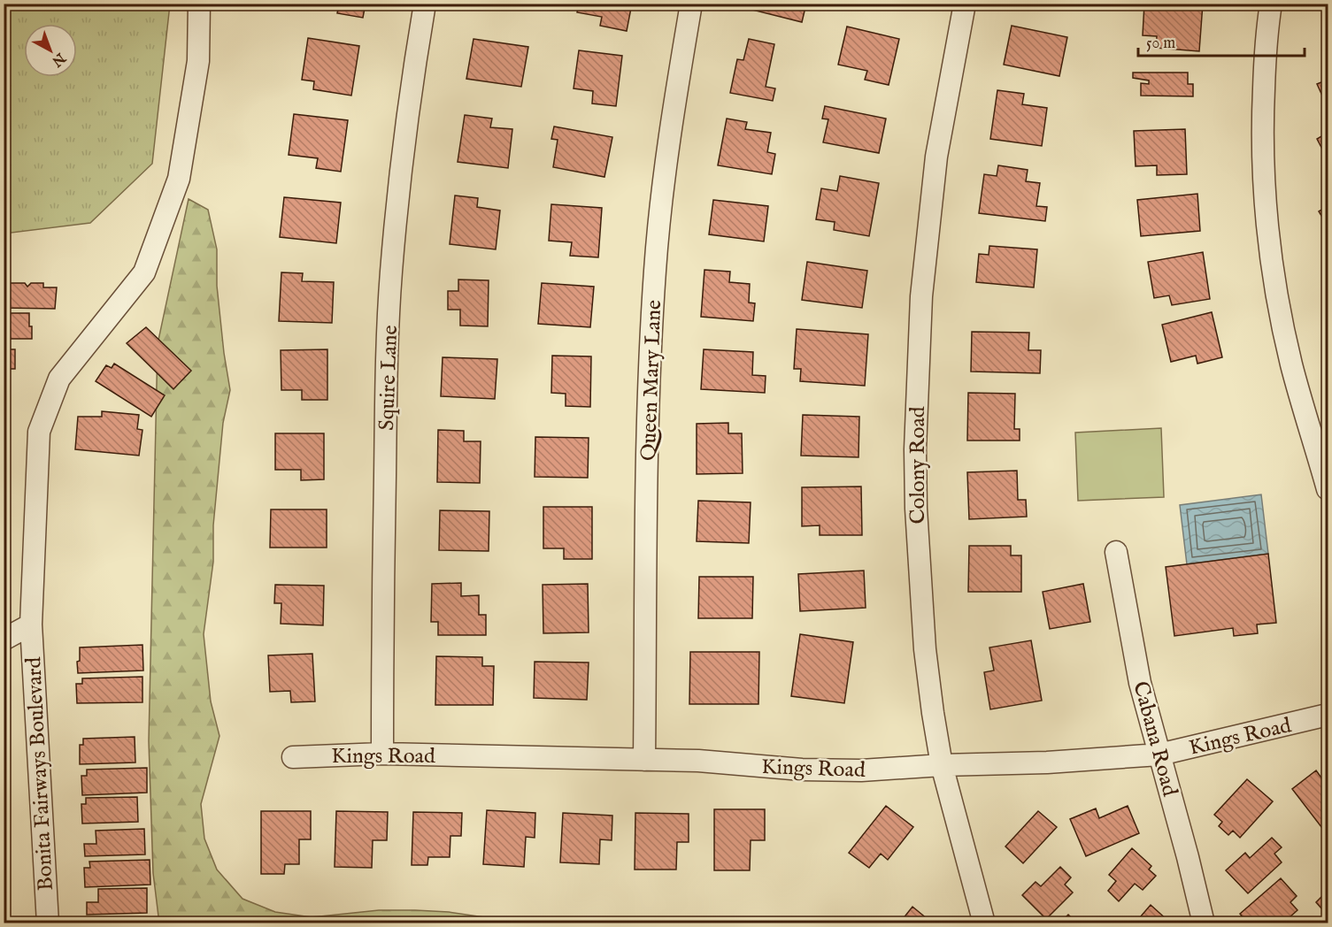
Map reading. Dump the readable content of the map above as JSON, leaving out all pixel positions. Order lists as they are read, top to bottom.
{
  "streets": {
    "street": [
      "Squire Lane",
      "Queen Mary Lane",
      "Colony Road",
      "Kings Road",
      "Cabana Road",
      "Bonita Fairways Boulevard"
    ]
  },
  "crossings": [
    ["Squire Lane", "Kings Road"],
    ["Queen Mary Lane", "Kings Road"],
    ["Colony Road", "Kings Road"],
    ["Kings Road", "Cabana Road"]
  ],
  "scale_bar": "50 m",
  "north": "bottom right"
}
